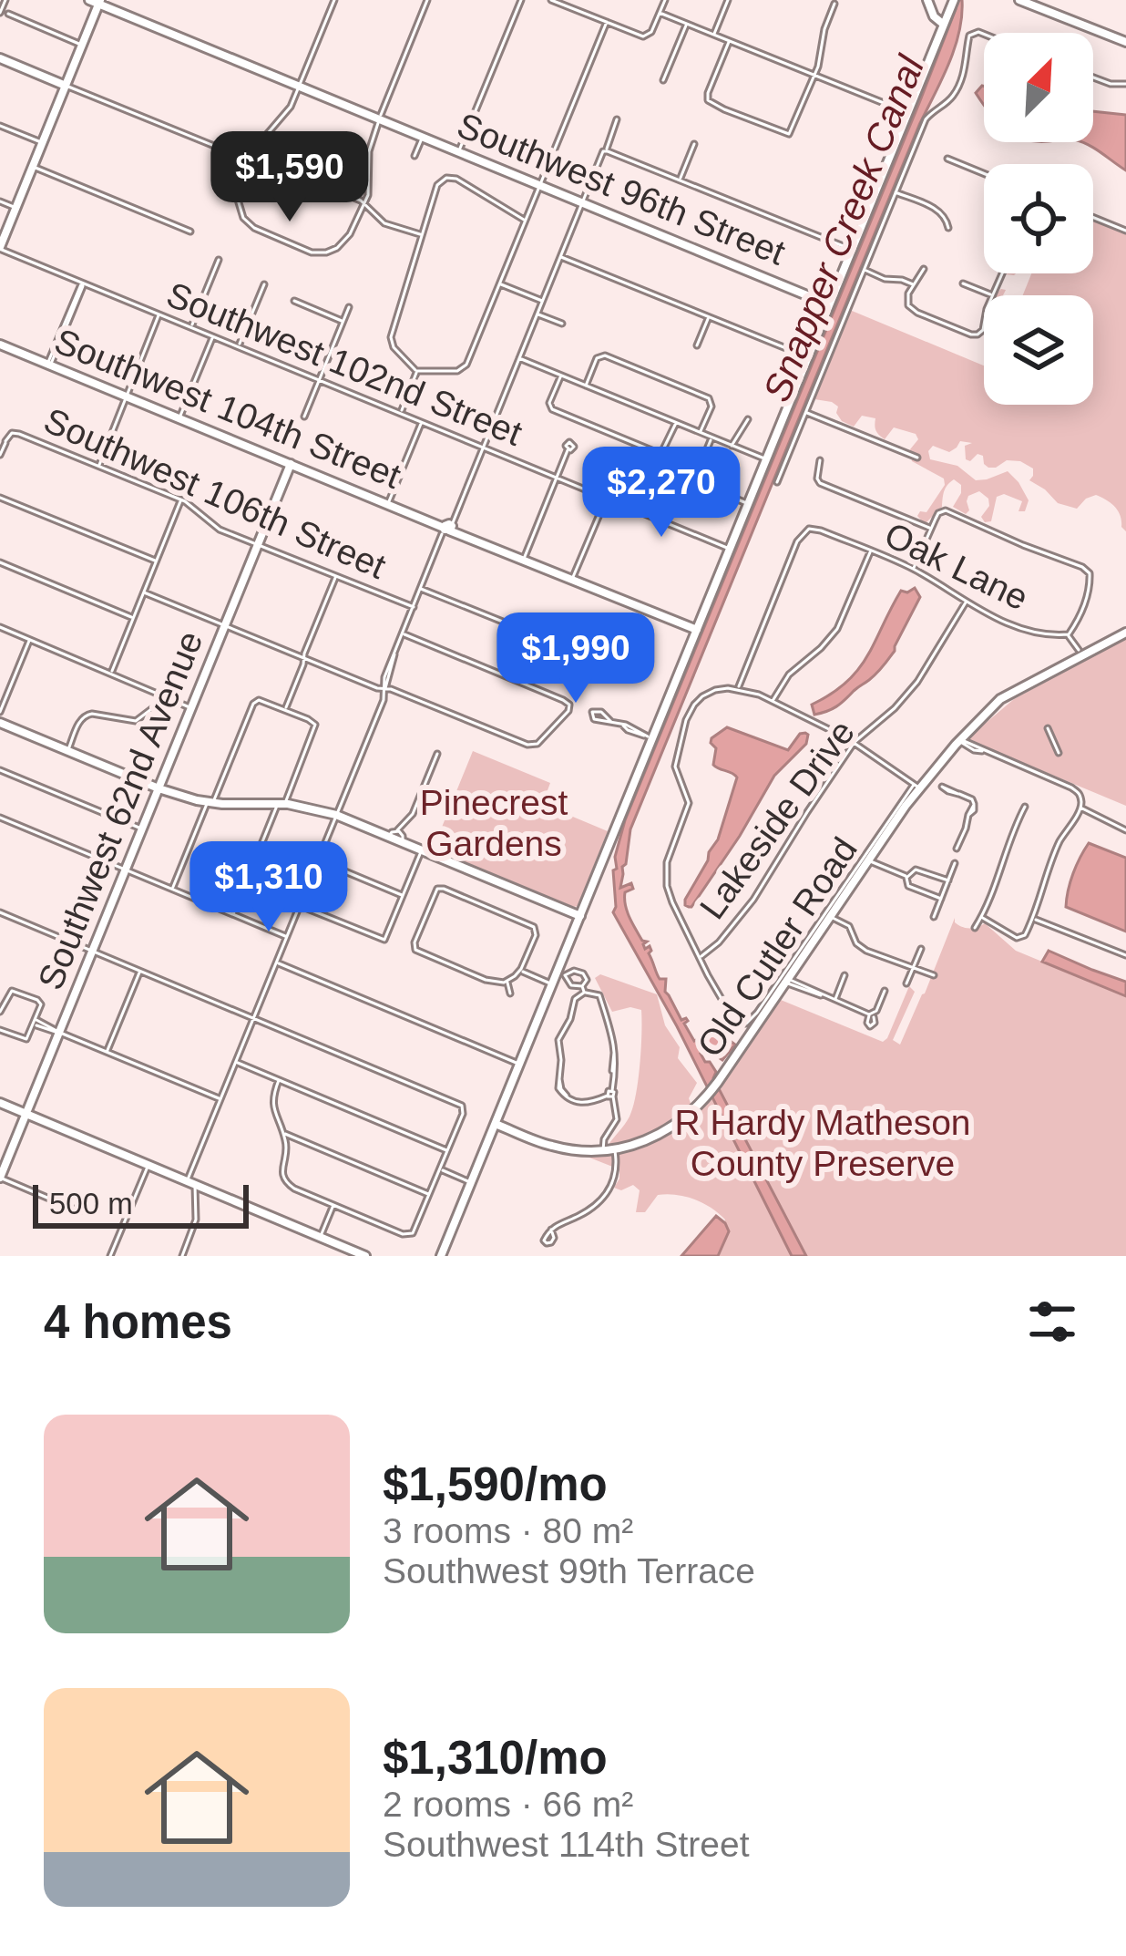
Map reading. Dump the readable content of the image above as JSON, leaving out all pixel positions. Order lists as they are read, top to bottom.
{
  "streets": {
    "main road": [
      "Southwest 96th Street",
      "Southwest 104th Street",
      "Southwest 62nd Avenue",
      "Old Cutler Road"
    ],
    "street": [
      "Southwest 102nd Street",
      "Southwest 106th Street",
      "Oak Lane",
      "Lakeside Drive"
    ]
  },
  "crossings": [
    ["Southwest 104th Street", "Southwest 62nd Avenue"],
    ["Southwest 106th Street", "Southwest 62nd Avenue"],
    ["Oak Lane", "Lakeside Drive"],
    ["Lakeside Drive", "Old Cutler Road"]
  ],
  "water": ["Snapper Creek Canal"],
  "parks": ["Pinecrest Gardens", "R Hardy Matheson County Preserve"],
  "scale_bar": "500 m",
  "north": "top right",
  "page": {
    "price": [
      "$1,590",
      "$2,270",
      "$1,990",
      "$1,310"
    ],
    "scale": "500 m",
    "heading": "4 homes",
    "list": [
      {
        "name": "$1,590/mo",
        "note": "3 rooms · 80 m² · Southwest 99th Terrace"
      },
      {
        "name": "$1,310/mo",
        "note": "2 rooms · 66 m² · Southwest 114th Street"
      }
    ]
  }
}
